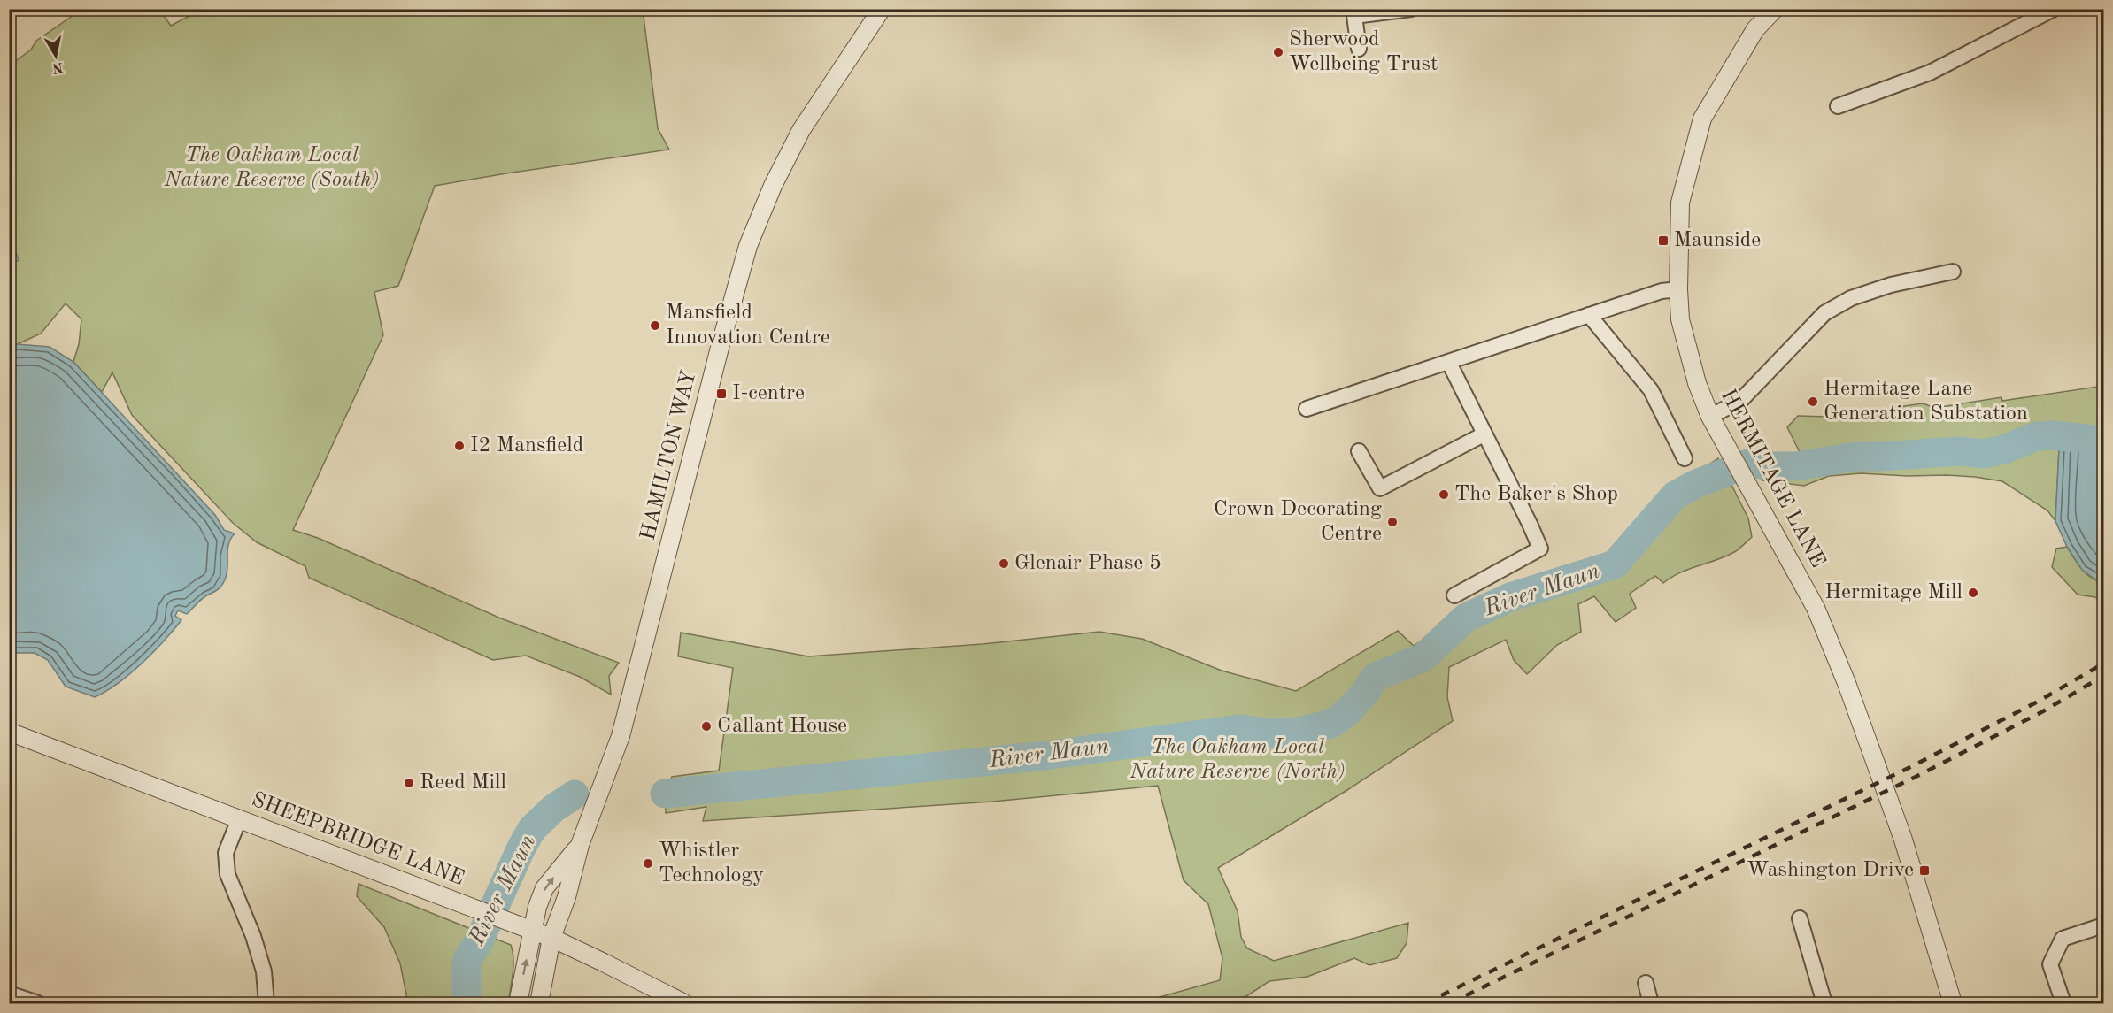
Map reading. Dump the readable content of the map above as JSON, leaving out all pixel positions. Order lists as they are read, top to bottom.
{
  "streets": {
    "street": ["HAMILTON WAY", "HERMITAGE LANE", "SHEEPBRIDGE LANE"]
  },
  "crossings": [
    ["HAMILTON WAY", "SHEEPBRIDGE LANE"]
  ],
  "water": ["River Maun"],
  "parks": ["The Oakham Local Nature Reserve (South)", "The Oakham Local Nature Reserve (North)"],
  "places": {
    "other": [
      "Sherwood Wellbeing Trust",
      "Mansfield Innovation Centre",
      "Hermitage Lane Generation Substation",
      "I2 Mansfield",
      "The Baker's Shop",
      "Crown Decorating Centre",
      "Glenair Phase 5",
      "Hermitage Mill",
      "Gallant House",
      "Reed Mill",
      "Whistler Technology"
    ],
    "transit": ["Maunside", "I-centre", "Washington Drive"]
  },
  "north": "bottom"
}
